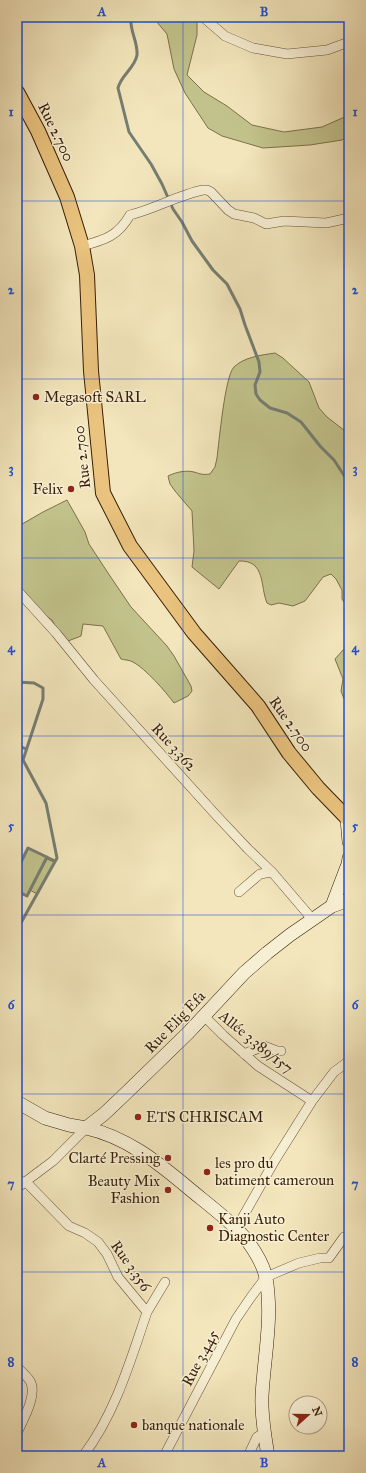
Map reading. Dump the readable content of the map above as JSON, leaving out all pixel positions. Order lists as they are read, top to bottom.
{
  "streets": {
    "main road": ["Rue 2.700", "Rue Elig Efa"],
    "street": [
      "Rue 3.362",
      "Allée 3.389/157",
      "Rue 3.356",
      "Rue 3.445"
    ]
  },
  "crossings": [
    ["Rue 3.362", "Rue Elig Efa"],
    ["Rue Elig Efa", "Allée 3.389/157"]
  ],
  "places": [
    "Megasoft SARL",
    "Felix",
    "ETS CHRISCAM",
    "Clarté Pressing",
    "les pro du batiment cameroun",
    "Beauty Mix Fashion",
    "Kanji Auto Diagnostic Center",
    "banque nationale"
  ],
  "north": "right",
  "grid": {
    "columns": ["A", "B"],
    "rows": [
      "1",
      "2",
      "3",
      "4",
      "5",
      "6",
      "7",
      "8"
    ]
  }
}
